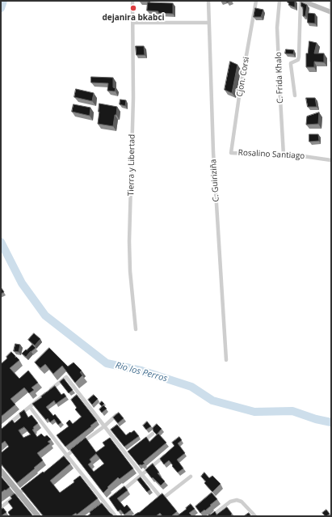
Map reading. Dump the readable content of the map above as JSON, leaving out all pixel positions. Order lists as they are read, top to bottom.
{
  "streets": {
    "street": [
      "Cjon. Corsi",
      "C. Frida Khalo",
      "Rosalino Santiago",
      "Tierra y Libertad",
      "C. Guiriziña"
    ]
  },
  "crossings": [
    ["Cjon. Corsi", "Rosalino Santiago"],
    ["C. Frida Khalo", "Rosalino Santiago"]
  ],
  "water": ["Rio los Perros"],
  "places": ["dejanira bkabci"]
}
